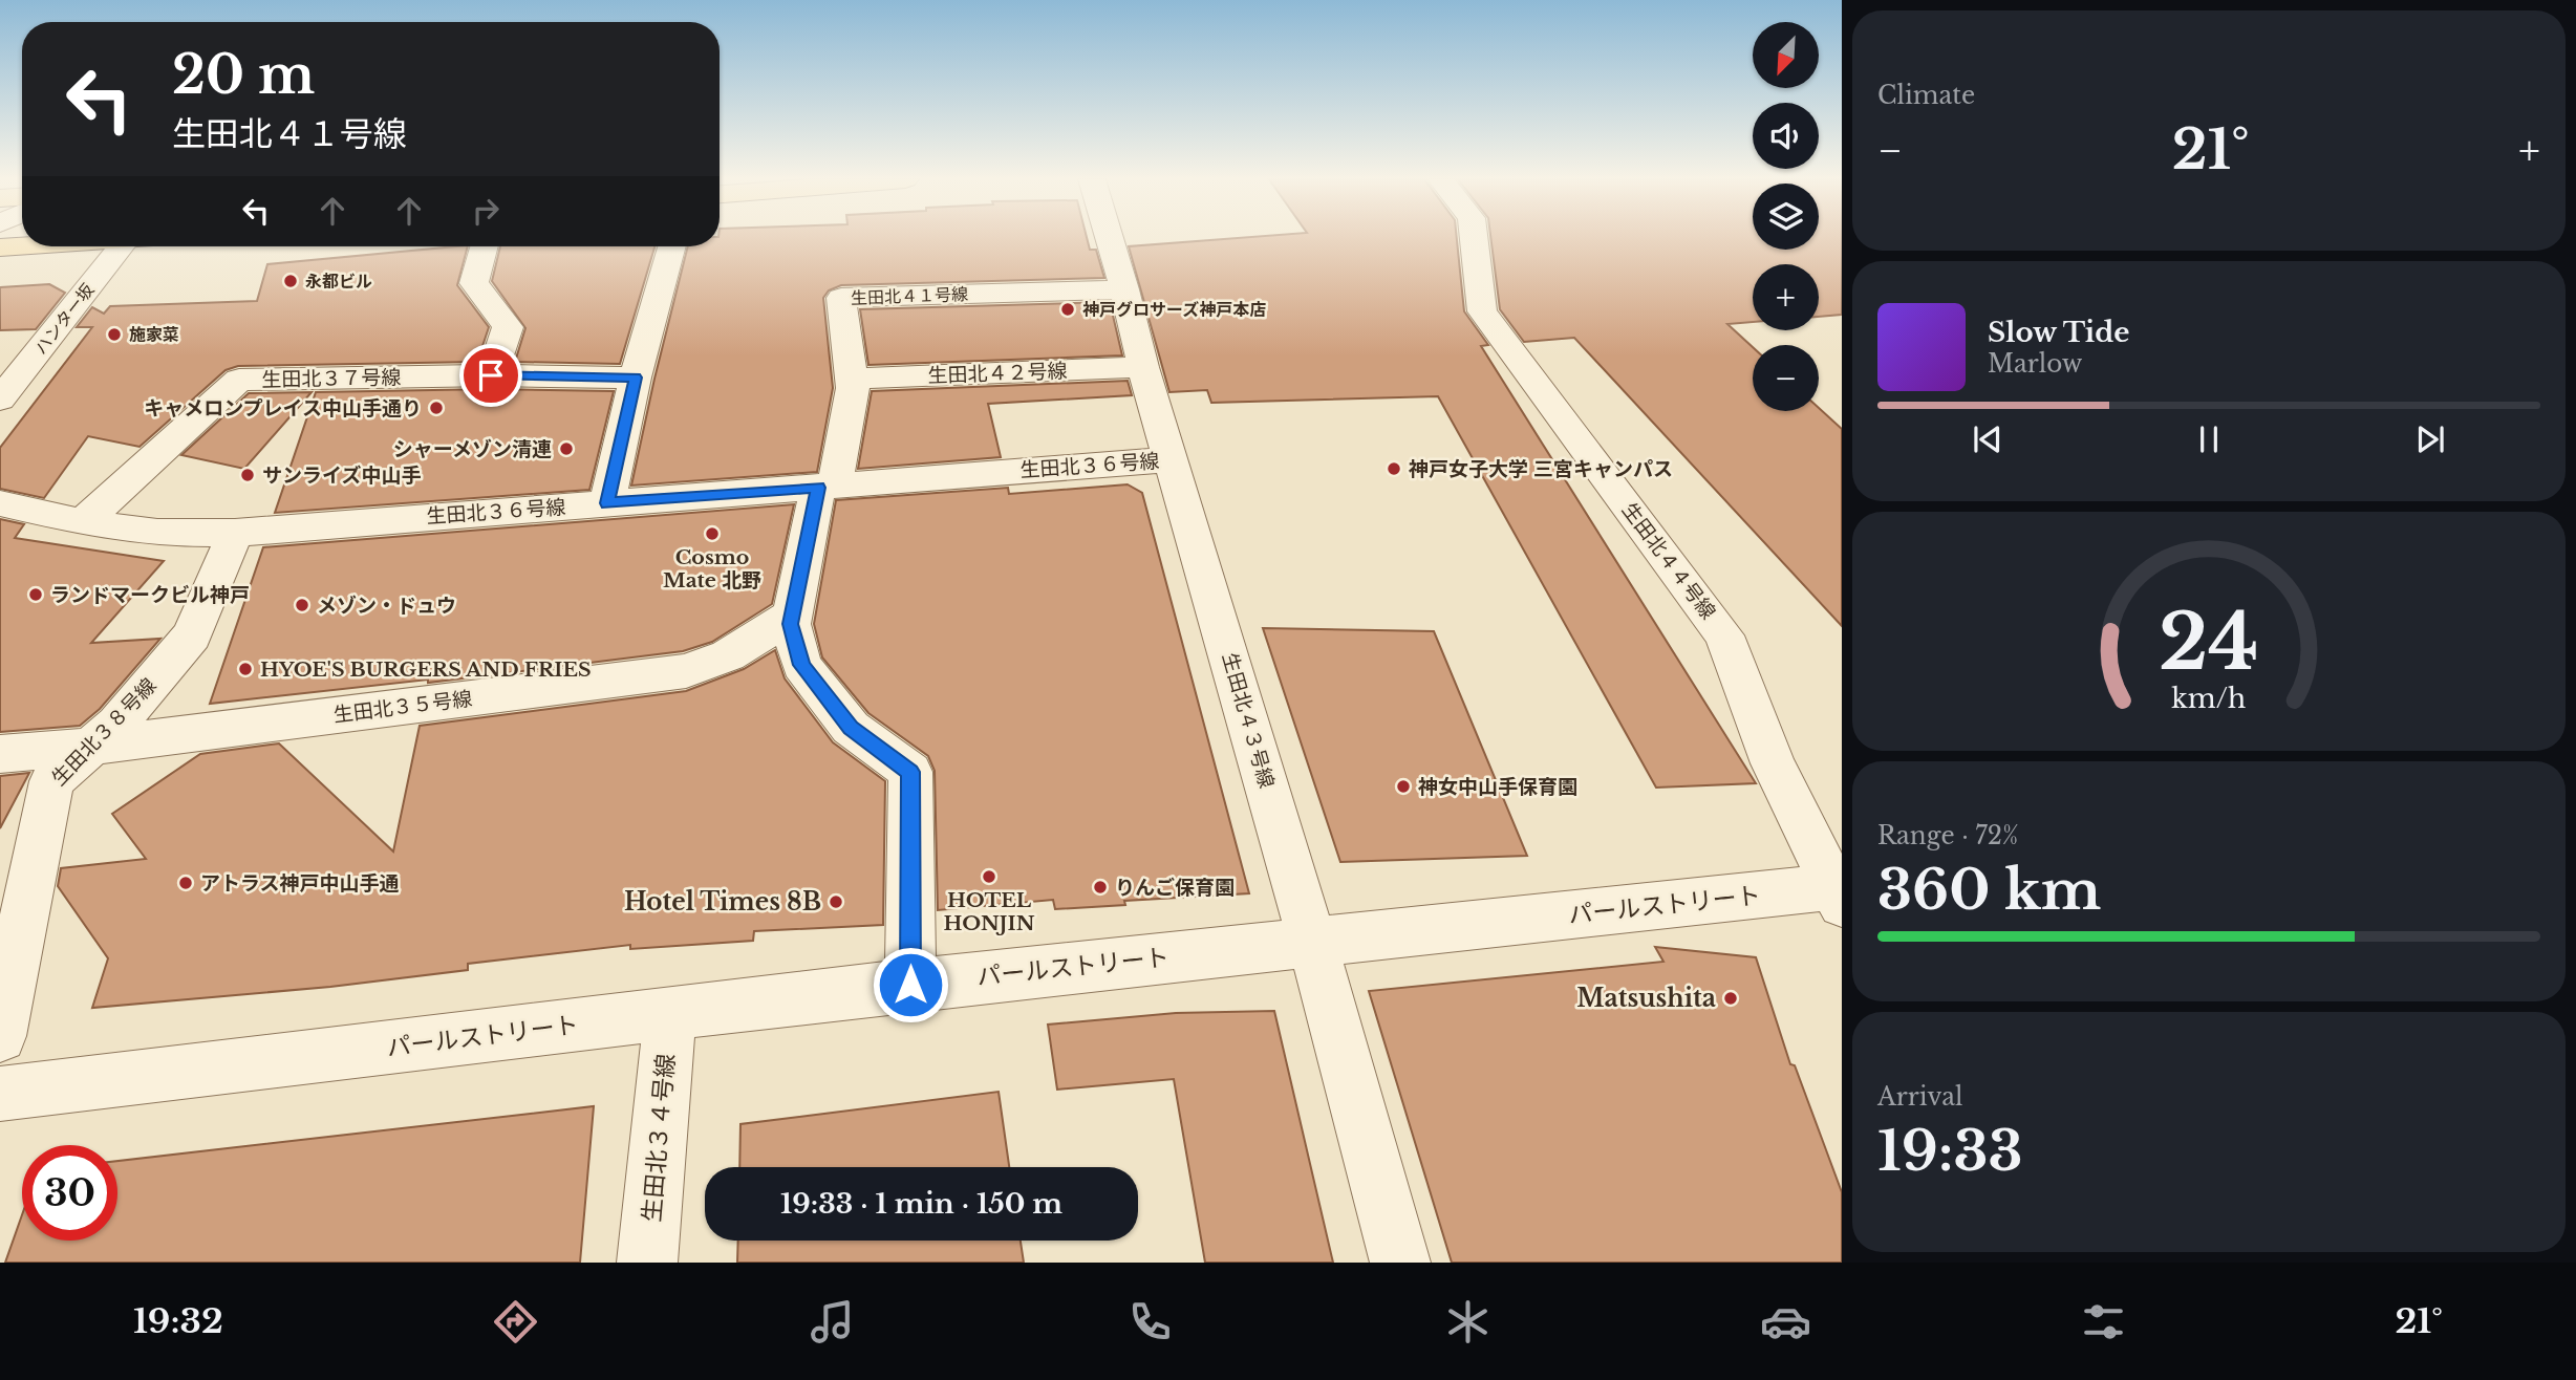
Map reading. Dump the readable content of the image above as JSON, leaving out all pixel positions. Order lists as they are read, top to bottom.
{
  "streets": {
    "street": [
      "生田北４１号線",
      "ハンター坂",
      "生田北４２号線",
      "生田北３７号線",
      "生田北３６号線",
      "生田北４４号線",
      "生田北３５号線",
      "生田北４３号線",
      "生田北３８号線",
      "パールストリート",
      "生田北３４号線"
    ]
  },
  "crossings": [
    ["生田北４１号線", "生田北４２号線"],
    ["生田北４１号線", "生田北３６号線"],
    ["生田北４１号線", "生田北３５号線"],
    ["生田北４１号線", "生田北４３号線"],
    ["生田北４１号線", "パールストリート"],
    ["生田北４２号線", "生田北４３号線"],
    ["生田北３７号線", "生田北３６号線"],
    ["生田北３６号線", "生田北４３号線"],
    ["生田北３６号線", "生田北３８号線"],
    ["生田北４４号線", "パールストリート"],
    ["生田北３５号線", "生田北３８号線"],
    ["生田北４３号線", "パールストリート"],
    ["パールストリート", "生田北３４号線"]
  ],
  "places": [
    "永都ビル",
    "神戸グロサーズ神戸本店",
    "施家菜",
    "キャメロンプレイス中山手通り",
    "シャーメゾン清連",
    "神戸女子大学 三宮キャンパス",
    "サンライズ中山手",
    "Cosmo Mate 北野",
    "ランドマークビル神戸",
    "メゾン・ドュウ",
    "HYOE'S BURGERS AND FRIES",
    "神女中山手保育園",
    "HOTEL HONJIN",
    "アトラス神戸中山手通",
    "りんご保育園",
    "Hotel Times 8B",
    "Matsushita"
  ],
  "north": "bottom left",
  "page": {
    "tile": [
      "Climate",
      ["Range · 72%", "360 km"],
      ["Arrival", "19:33"]
    ],
    "map_buttons": ["+", "−"],
    "turn": ["20 m", "生田北４１号線"],
    "heat": ["−", "21°", "+"],
    "song": ["Slow Tide", "Marlow"],
    "limit": "30",
    "trip": "19:33 · 1 min · 150 m",
    "tabs": ["19:32", "21°"],
    "gauge": ["24", "km/h"]
  }
}
